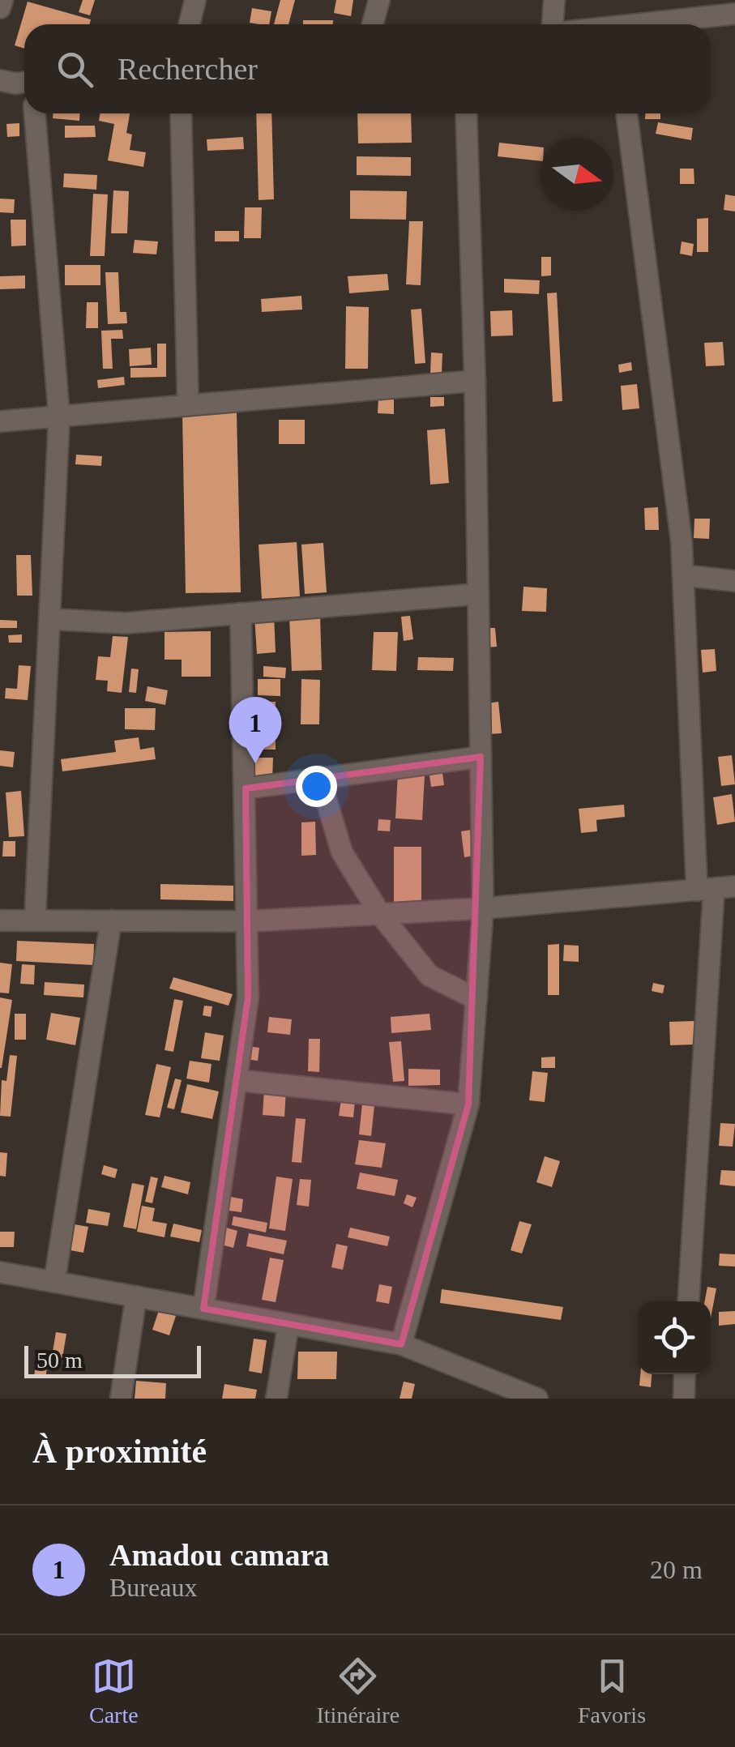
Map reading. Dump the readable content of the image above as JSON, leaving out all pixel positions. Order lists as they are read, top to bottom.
{
  "scale_bar": "50 m",
  "north": "right",
  "page": {
    "search": "Rechercher",
    "pins": "1",
    "scale": "50 m",
    "heading": "À proximité",
    "list": [
      {
        "mark": "1",
        "name": "Amadou camara",
        "note": "Bureaux",
        "value": "20 m"
      }
    ],
    "nav": ["Carte", "Itinéraire", "Favoris"]
  }
}
